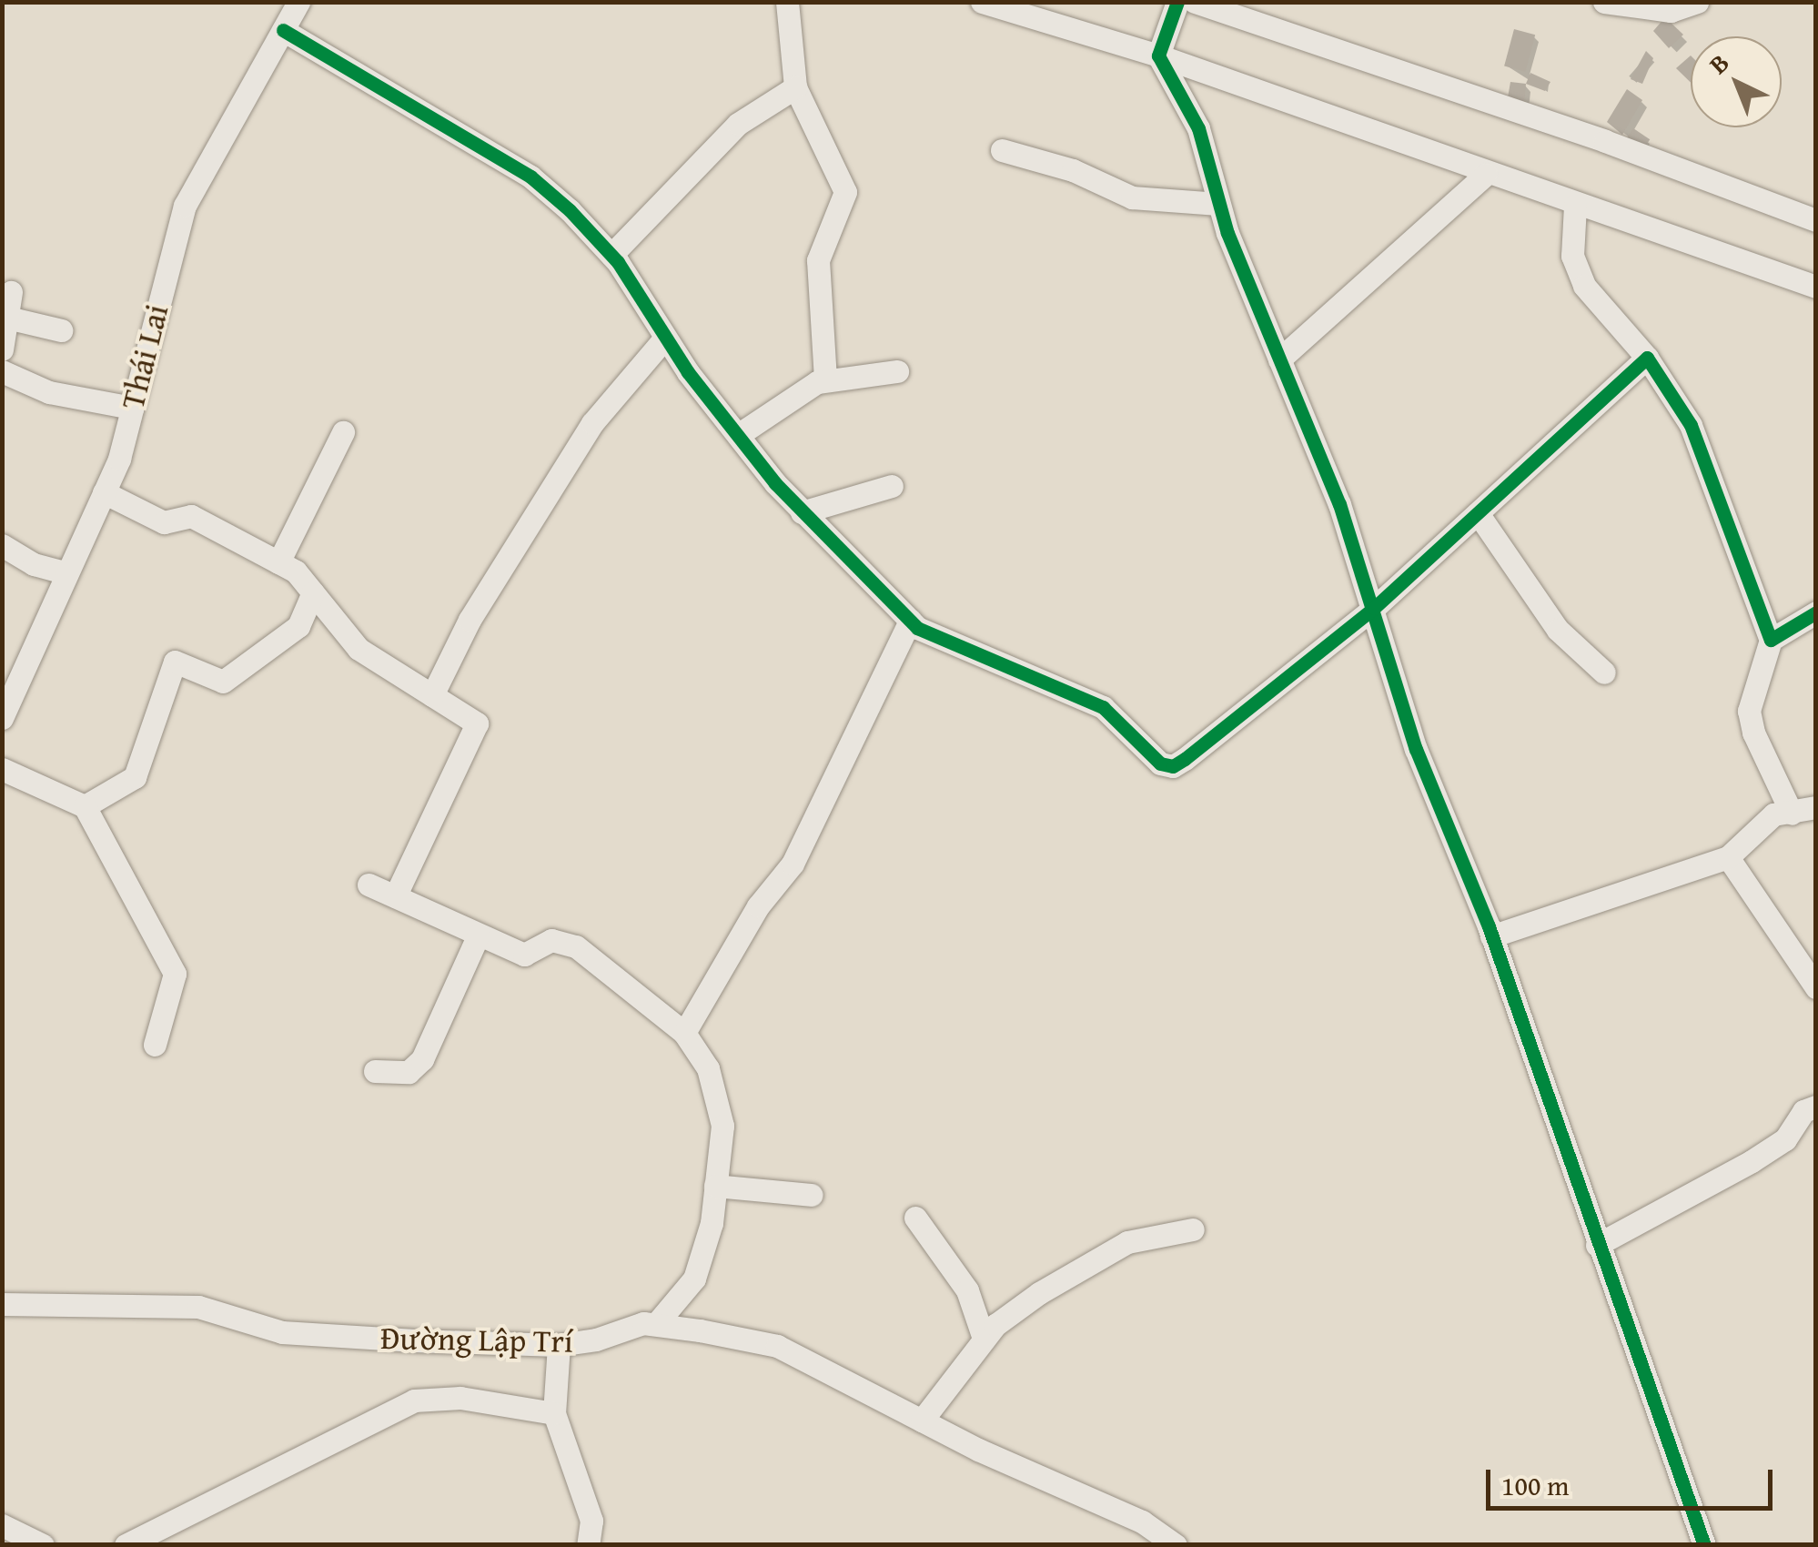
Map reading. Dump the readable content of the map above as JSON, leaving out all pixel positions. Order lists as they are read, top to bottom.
{
  "streets": {
    "street": ["Thái Lai", "Đường Lập Trí"]
  },
  "scale_bar": "100 m",
  "north": "top left"
}
